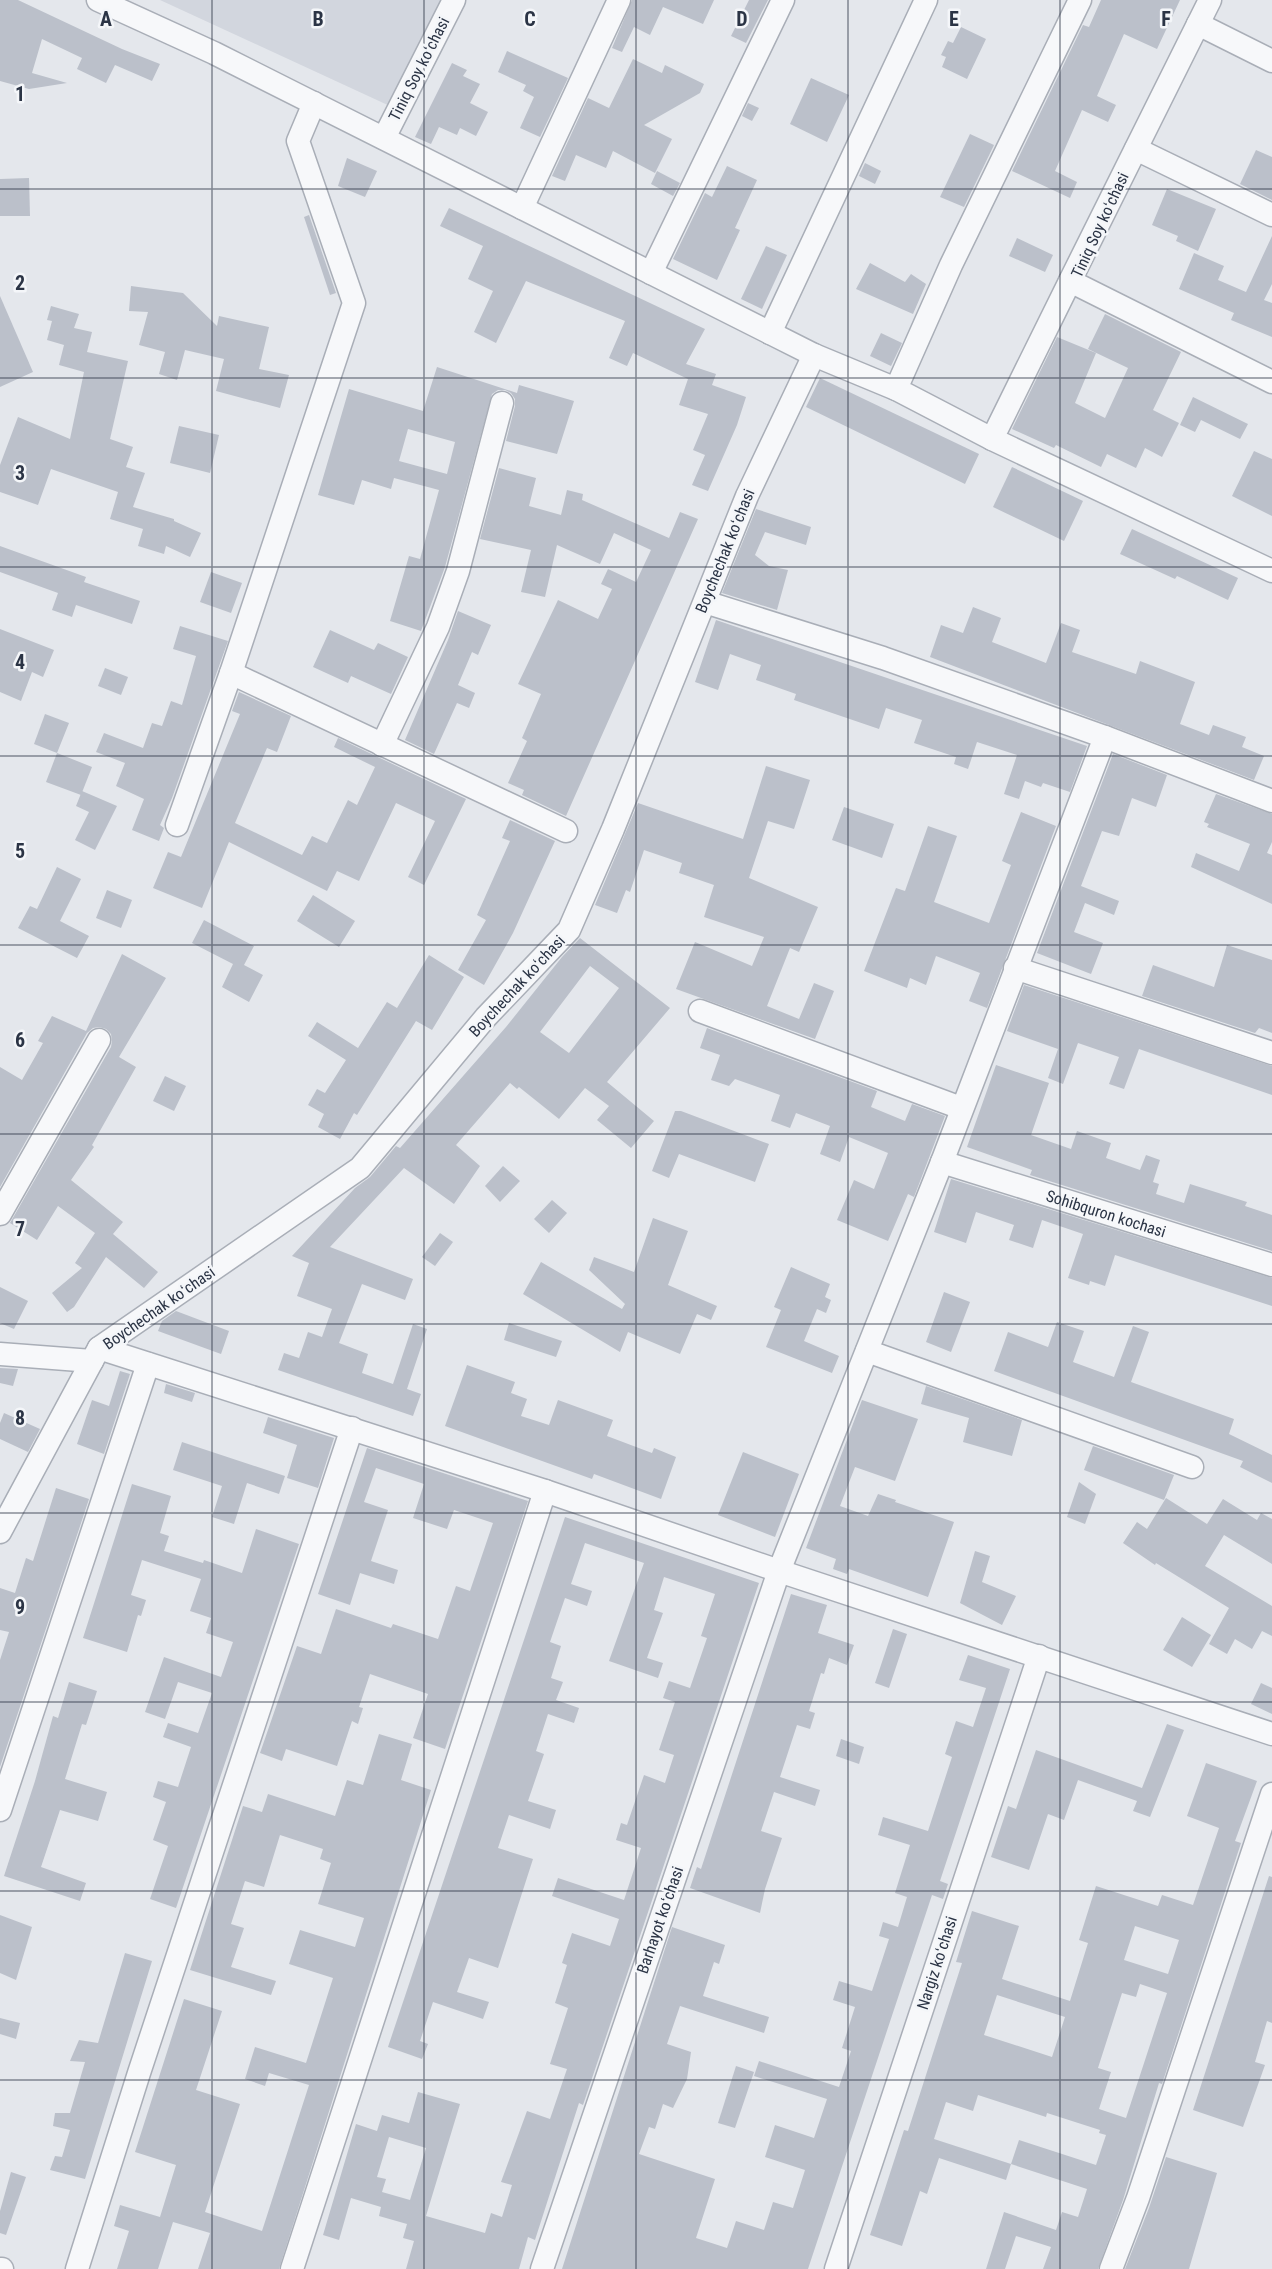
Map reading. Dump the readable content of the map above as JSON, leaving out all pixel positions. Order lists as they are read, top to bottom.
{
  "streets": {
    "street": [
      "Tiniq Soy koʻchasi",
      "Boychechak koʻchasi",
      "Sohibquron kochasi",
      "Barhayot koʻchasi",
      "Nargiz koʻchasi"
    ]
  },
  "crossings": [
    ["Sohibquron kochasi", "Barhayot koʻchasi"]
  ],
  "grid": {
    "columns": [
      "A",
      "B",
      "C",
      "D",
      "E",
      "F"
    ],
    "rows": [
      "1",
      "2",
      "3",
      "4",
      "5",
      "6",
      "7",
      "8",
      "9"
    ]
  }
}
